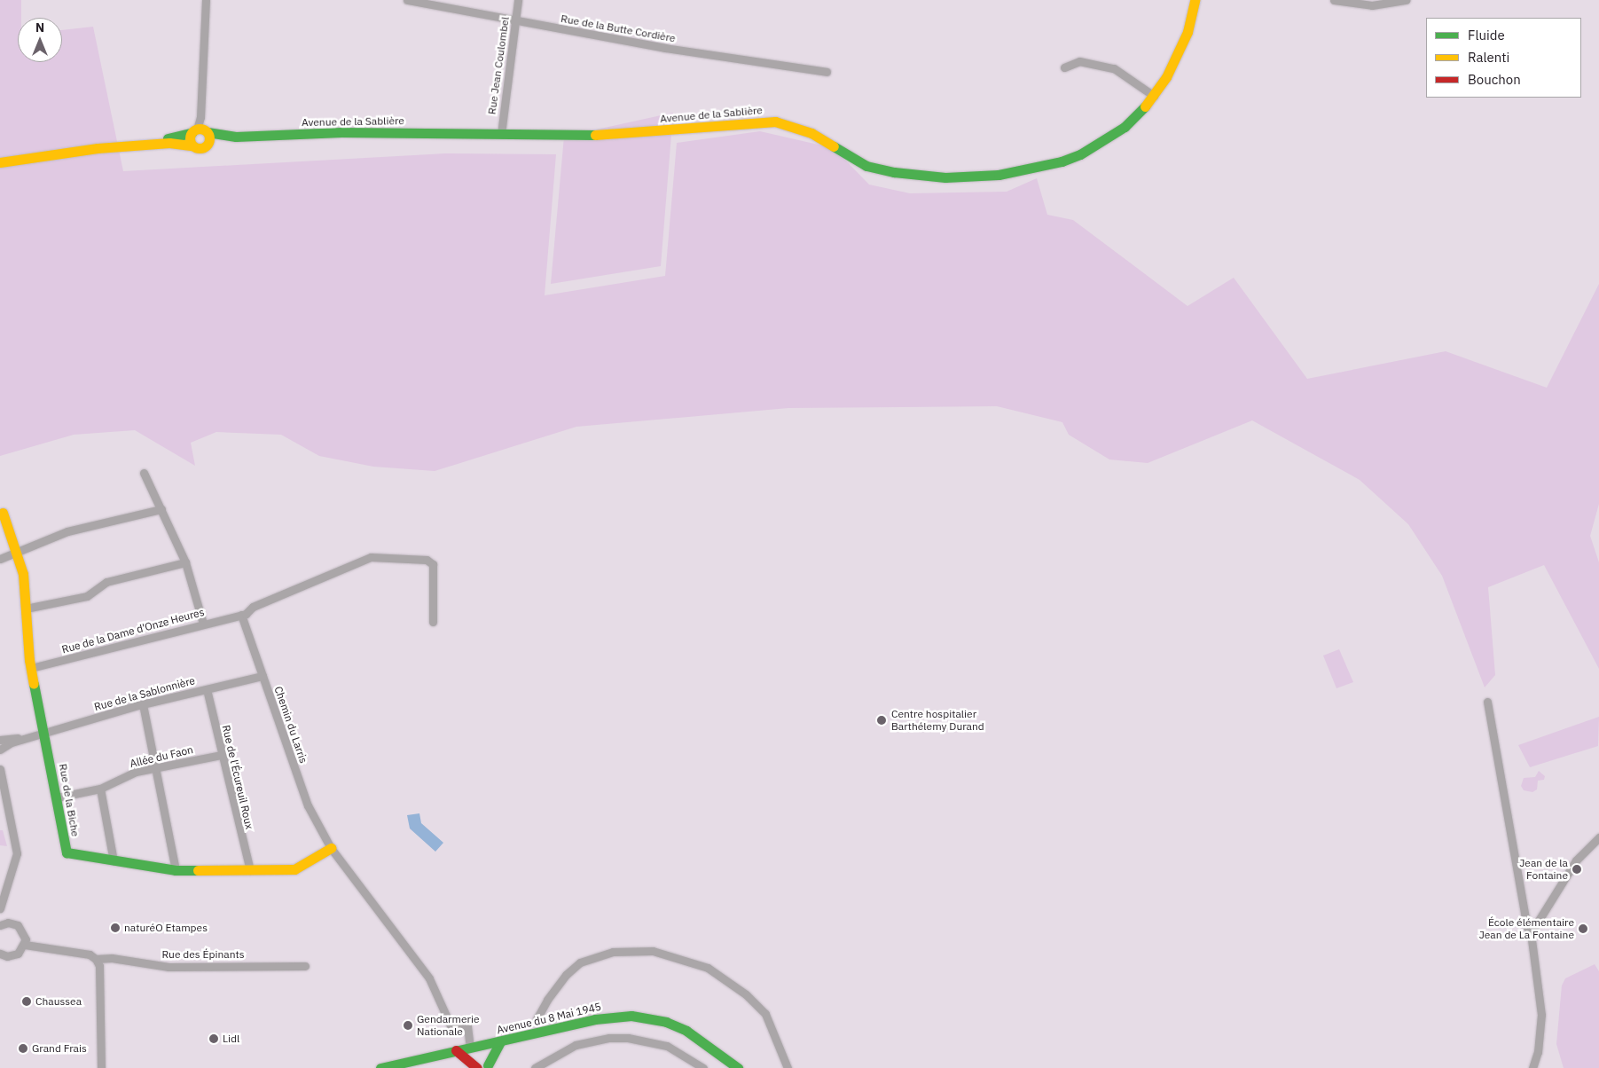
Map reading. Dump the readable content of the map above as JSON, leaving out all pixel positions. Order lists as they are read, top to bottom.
{
  "streets": {
    "main road": ["Avenue de la Sablière", "Rue de la Biche", "Avenue du 8 Mai 1945"],
    "street": [
      "Rue de la Butte Cordière",
      "Rue Jean Coulombel",
      "Rue de la Dame d'Onze Heures",
      "Rue de la Sablonnière",
      "Chemin du Larris",
      "Allée du Faon",
      "Rue de l'Écureuil Roux",
      "Rue des Épinants"
    ]
  },
  "crossings": [
    ["Rue de la Butte Cordière", "Rue Jean Coulombel"],
    ["Rue Jean Coulombel", "Avenue de la Sablière"],
    ["Rue de la Dame d'Onze Heures", "Chemin du Larris"],
    ["Rue de la Dame d'Onze Heures", "Rue de la Biche"],
    ["Rue de la Sablonnière", "Chemin du Larris"],
    ["Rue de la Sablonnière", "Rue de l'Écureuil Roux"],
    ["Rue de la Sablonnière", "Rue de la Biche"],
    ["Chemin du Larris", "Rue de la Biche"],
    ["Chemin du Larris", "Avenue du 8 Mai 1945"],
    ["Allée du Faon", "Rue de l'Écureuil Roux"],
    ["Allée du Faon", "Rue de la Biche"],
    ["Rue de l'Écureuil Roux", "Rue de la Biche"]
  ],
  "places": [
    "Centre hospitalier Barthélemy Durand",
    "Jean de la Fontaine",
    "naturéO Etampes",
    "École élémentaire Jean de La Fontaine",
    "Chaussea",
    "Gendarmerie Nationale",
    "Lidl",
    "Grand Frais"
  ],
  "legend": ["Fluide", "Ralenti", "Bouchon"],
  "north": "top"
}
